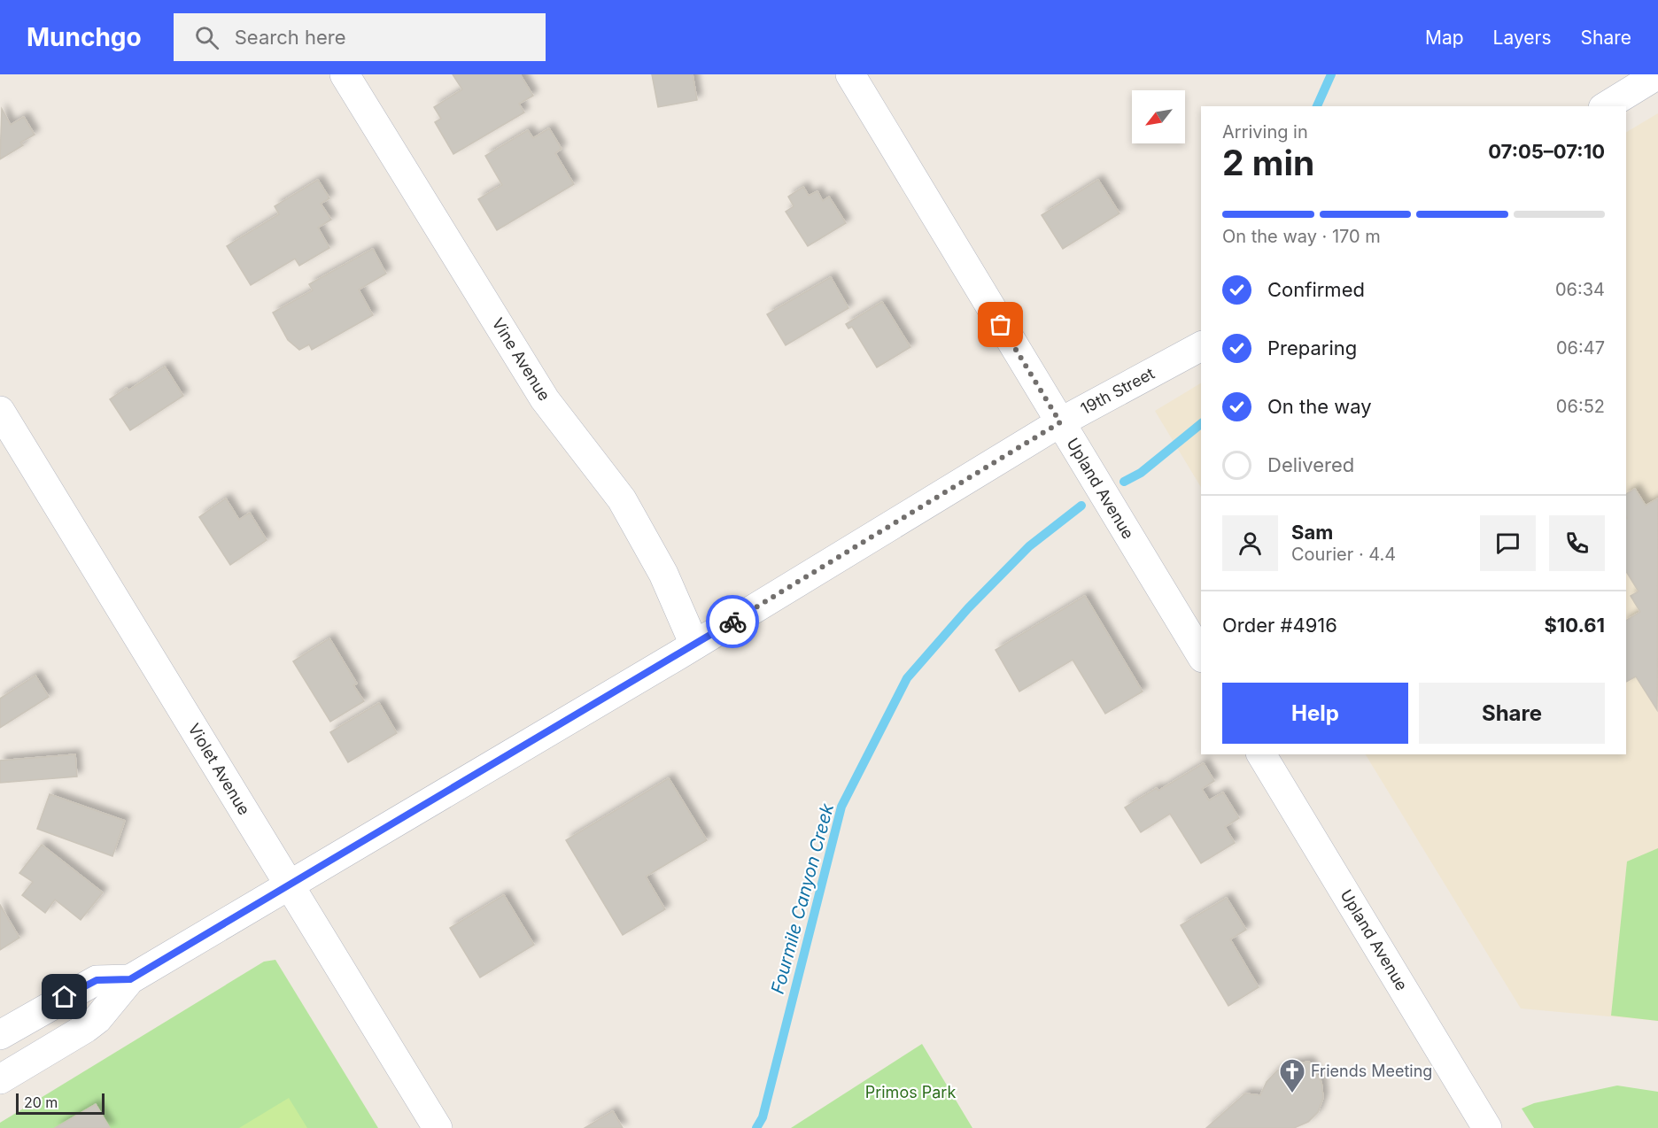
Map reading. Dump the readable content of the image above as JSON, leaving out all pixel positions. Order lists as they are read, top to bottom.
{
  "streets": {
    "street": [
      "Vine Avenue",
      "19th Street",
      "Upland Avenue",
      "Violet Avenue"
    ]
  },
  "crossings": [
    ["Vine Avenue", "19th Street"],
    ["19th Street", "Upland Avenue"],
    ["19th Street", "Violet Avenue"]
  ],
  "water": ["Fourmile Canyon Creek"],
  "parks": ["Primos Park"],
  "places": {
    "church": ["Friends Meeting"]
  },
  "scale_bar": "20 m",
  "north": "bottom left",
  "page": {
    "header": "Munchgo",
    "search": "Search here",
    "nav": ["Map", "Layers", "Share"],
    "heading": ["2 min", "Arriving in", "07:05–07:10"],
    "panel": [
      "Sam",
      "Courier · 4.4",
      "Order #4916",
      "$10.61"
    ],
    "bar": "On the way · 170 m",
    "list": [
      ["Confirmed", "06:34"],
      ["Preparing", "06:47"],
      ["On the way", "06:52"],
      "Delivered"
    ],
    "buttons": ["Help", "Share"],
    "scale": "20 m"
  }
}
